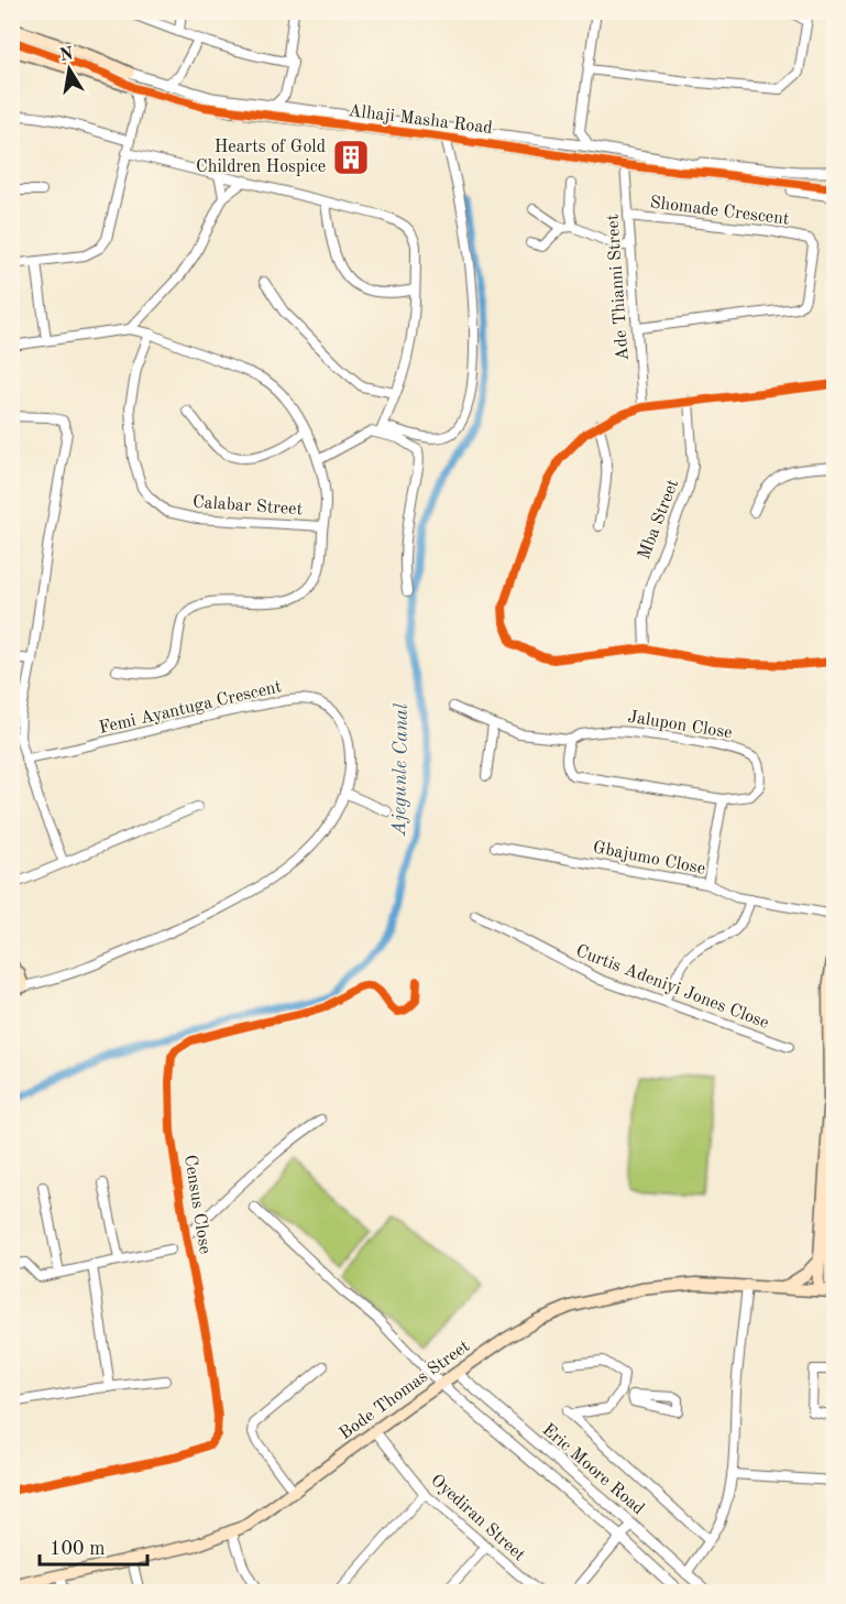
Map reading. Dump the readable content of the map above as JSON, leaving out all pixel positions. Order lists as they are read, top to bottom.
{
  "streets": {
    "main road": ["Bode Thomas Street"],
    "street": [
      "Alhaji Masha Road",
      "Shomade Crescent",
      "Ade Thianni Street",
      "Calabar Street",
      "Mba Street",
      "Femi Ayantuga Crescent",
      "Jalupon Close",
      "Gbajumo Close",
      "Curtis Adeniyi Jones Close",
      "Census Close",
      "Eric Moore Road",
      "Oyediran Street"
    ]
  },
  "crossings": [
    ["Alhaji Masha Road", "Ade Thianni Street"],
    ["Shomade Crescent", "Ade Thianni Street"],
    ["Bode Thomas Street", "Eric Moore Road"],
    ["Bode Thomas Street", "Oyediran Street"]
  ],
  "water": ["Ajegunle Canal"],
  "places": {
    "building": ["Hearts of Gold Children Hospice"]
  },
  "scale_bar": "100 m",
  "north": "top"
}
